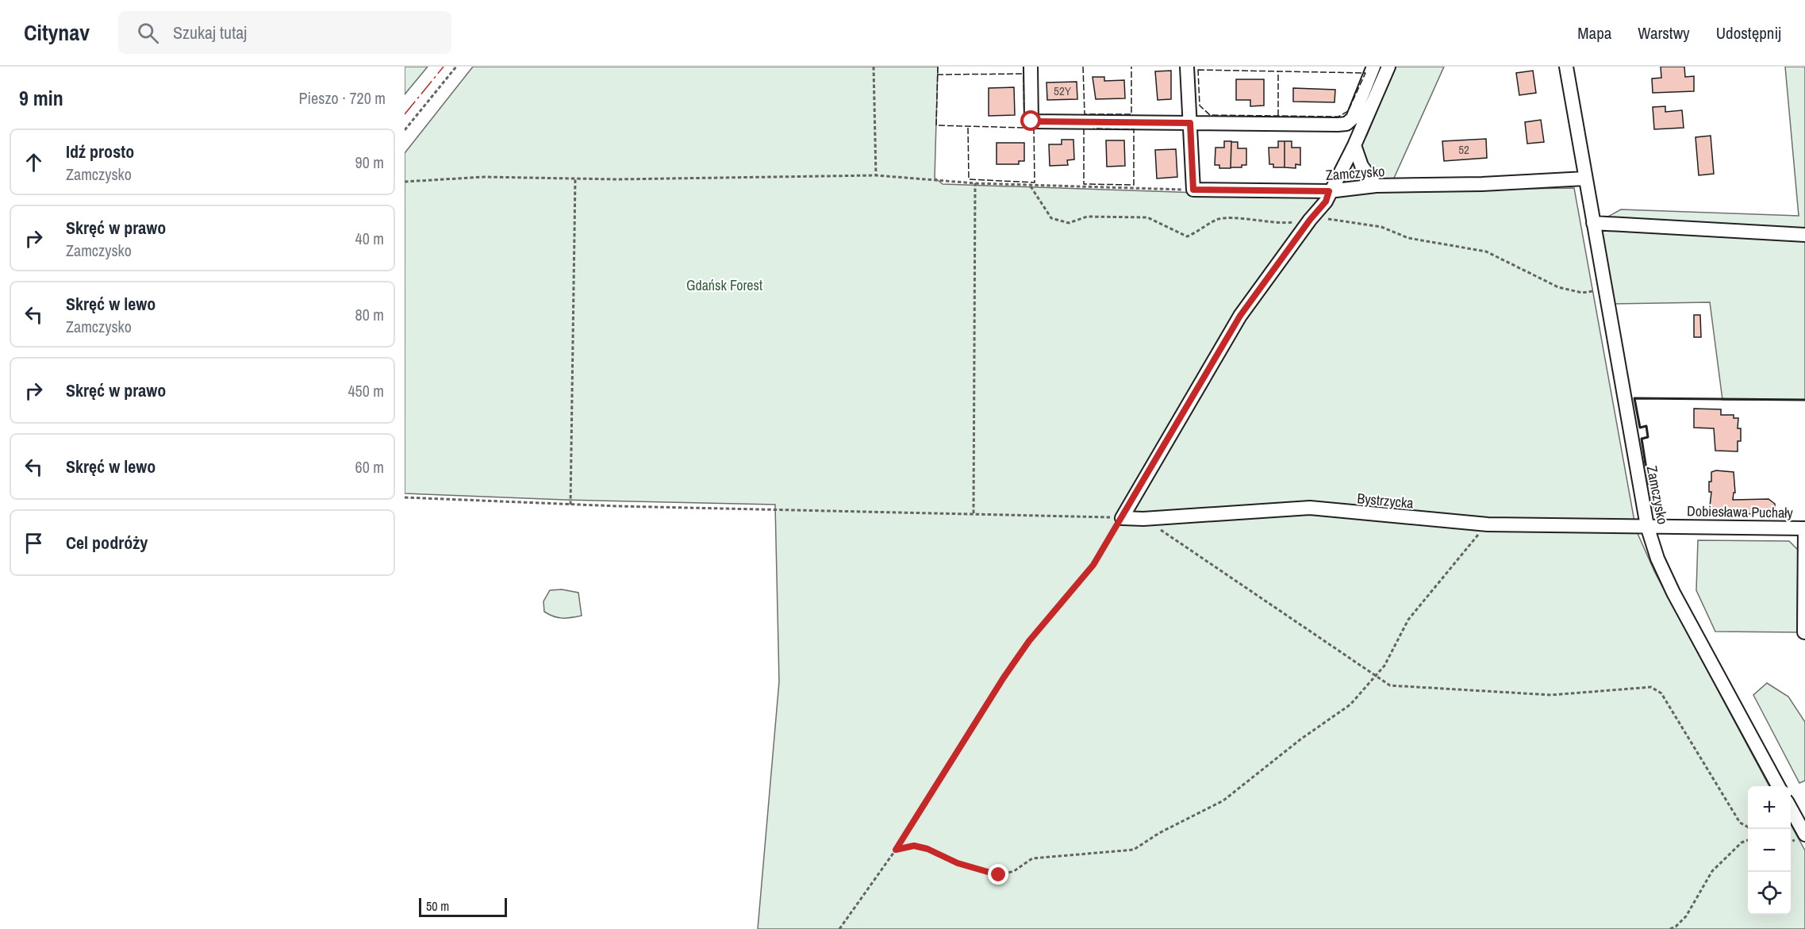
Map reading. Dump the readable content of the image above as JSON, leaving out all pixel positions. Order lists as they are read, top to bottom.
{
  "streets": {
    "street": ["Zamczysko", "Bystrzycka", "Dobiesława Puchały"]
  },
  "crossings": [
    ["Zamczysko", "Bystrzycka"],
    ["Zamczysko", "Dobiesława Puchały"],
    ["Bystrzycka", "Dobiesława Puchały"]
  ],
  "parks": ["Gdańsk Forest"],
  "house_numbers": ["52Y", "52"],
  "scale_bar": "50 m",
  "page": {
    "header": "Citynav",
    "search": "Szukaj tutaj",
    "nav": ["Mapa", "Warstwy", "Udostępnij"],
    "heading": ["9 min", "Pieszo · 720 m"],
    "list": [
      ["Idź prosto", "Zamczysko", "90 m"],
      ["Skręć w prawo", "Zamczysko", "40 m"],
      ["Skręć w lewo", "Zamczysko", "80 m"],
      ["Skręć w prawo", "450 m"],
      ["Skręć w lewo", "60 m"],
      "Cel podróży"
    ],
    "map_buttons": ["+", "−"],
    "scale": "50 m"
  }
}
